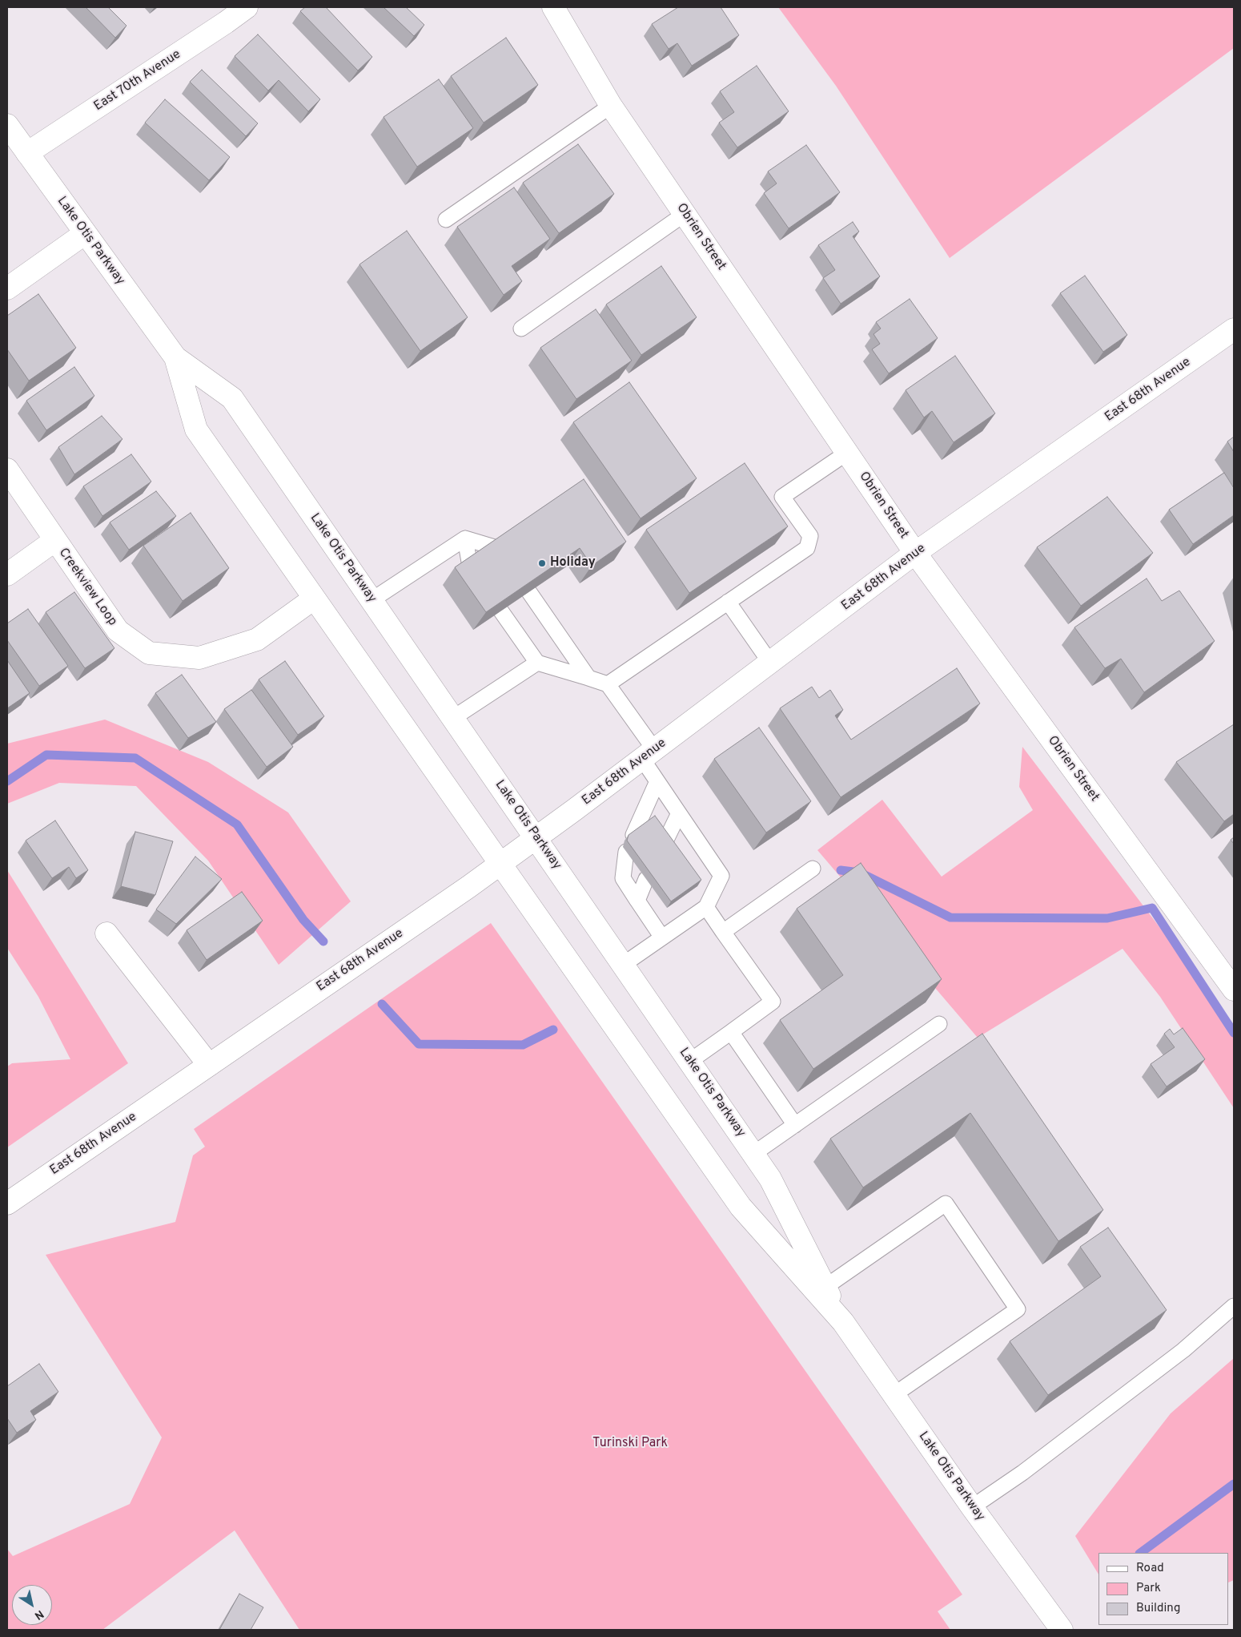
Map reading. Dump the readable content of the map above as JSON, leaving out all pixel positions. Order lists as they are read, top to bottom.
{
  "streets": {
    "street": [
      "East 70th Avenue",
      "Obrien Street",
      "Lake Otis Parkway",
      "East 68th Avenue",
      "Creekview Loop"
    ]
  },
  "crossings": [
    ["East 70th Avenue", "Lake Otis Parkway"],
    ["Obrien Street", "East 68th Avenue"],
    ["Lake Otis Parkway", "East 68th Avenue"],
    ["Lake Otis Parkway", "Creekview Loop"]
  ],
  "parks": ["Turinski Park"],
  "places": ["Holiday"],
  "legend": ["Road", "Park", "Building"],
  "north": "bottom right"
}
